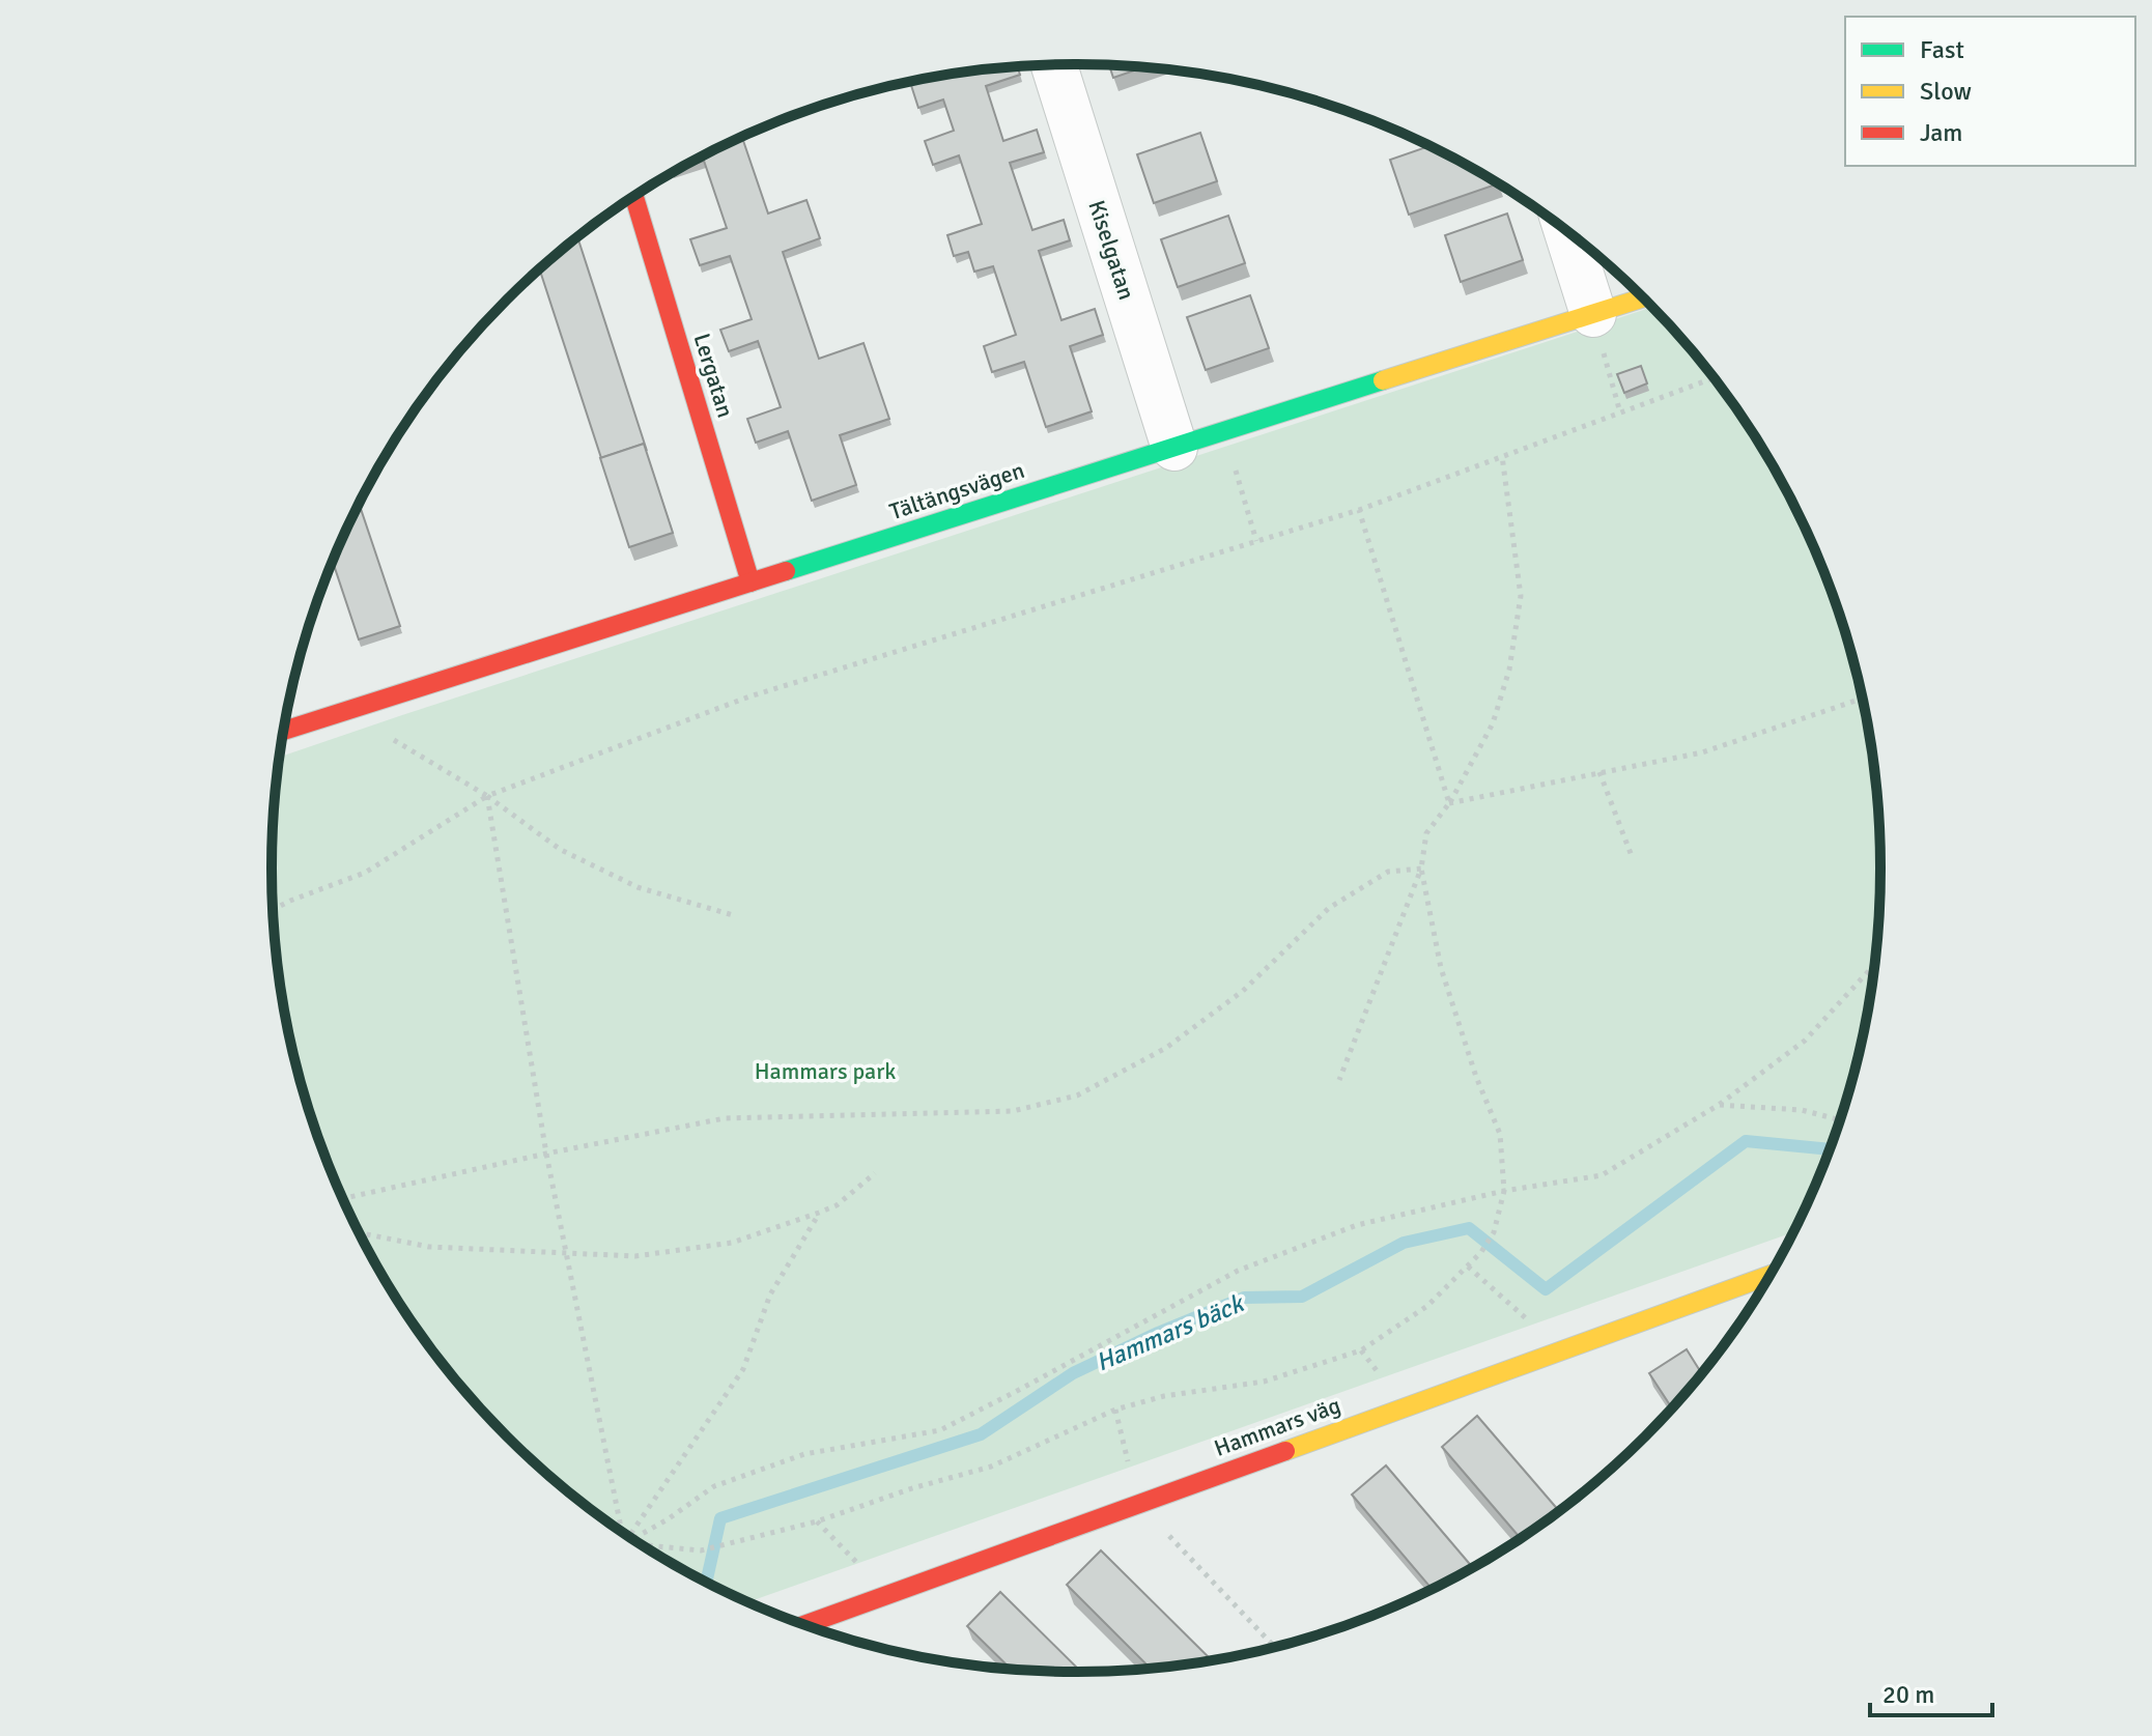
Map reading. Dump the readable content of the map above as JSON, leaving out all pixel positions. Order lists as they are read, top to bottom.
{
  "streets": {
    "street": [
      "Kiselgatan",
      "Lergatan",
      "Tältängsvägen",
      "Hammars väg"
    ]
  },
  "crossings": [
    ["Kiselgatan", "Tältängsvägen"],
    ["Lergatan", "Tältängsvägen"]
  ],
  "water": ["Hammars bäck"],
  "parks": ["Hammars park"],
  "legend": ["Fast", "Slow", "Jam"],
  "scale_bar": "20 m"
}
